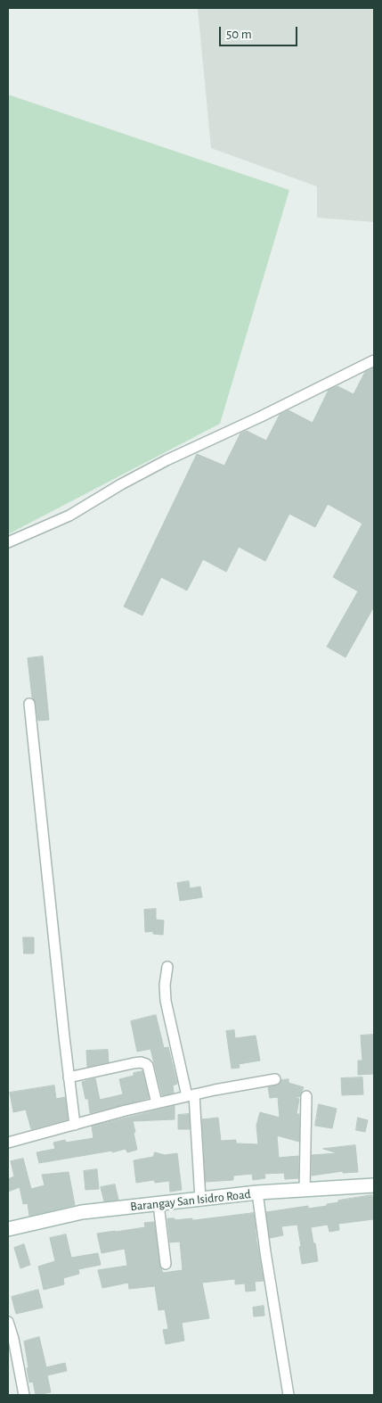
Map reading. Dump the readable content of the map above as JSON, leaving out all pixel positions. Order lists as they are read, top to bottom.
{
  "streets": {
    "street": ["Barangay San Isidro Road"]
  },
  "scale_bar": "50 m"
}
